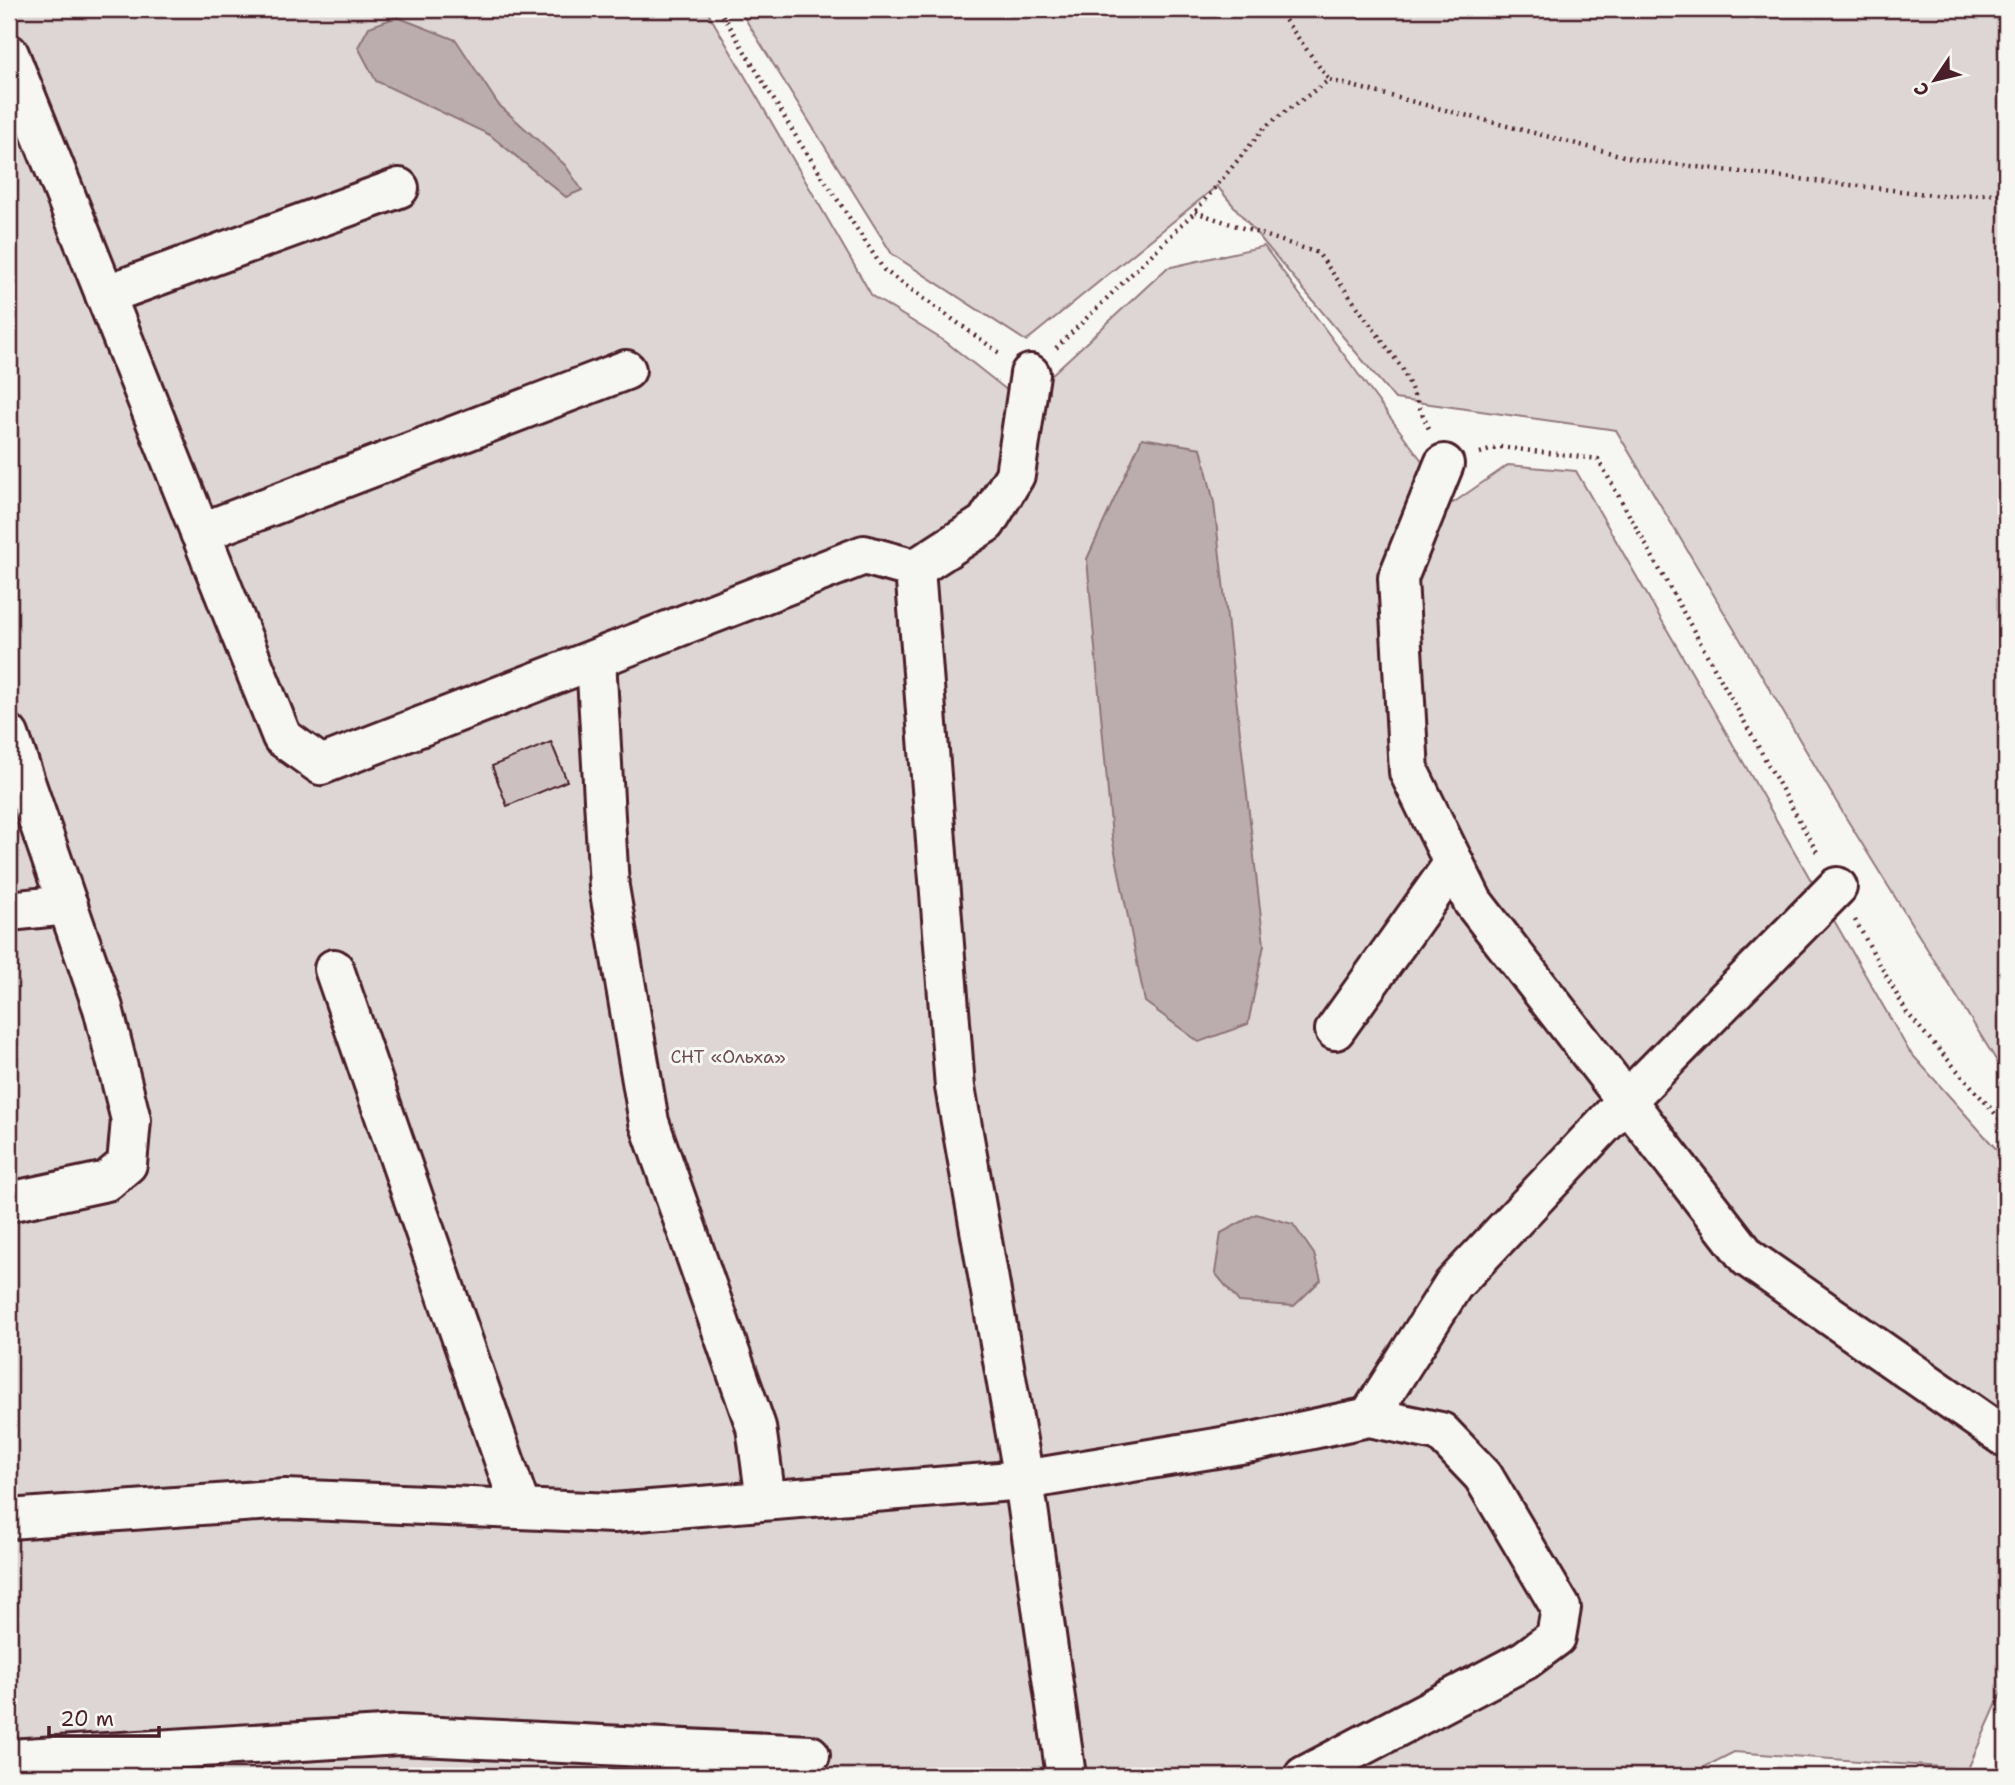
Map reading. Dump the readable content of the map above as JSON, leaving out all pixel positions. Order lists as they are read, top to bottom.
{
  "parks": ["СНТ «Ольха»"],
  "scale_bar": "20 m",
  "north": "bottom left"
}
